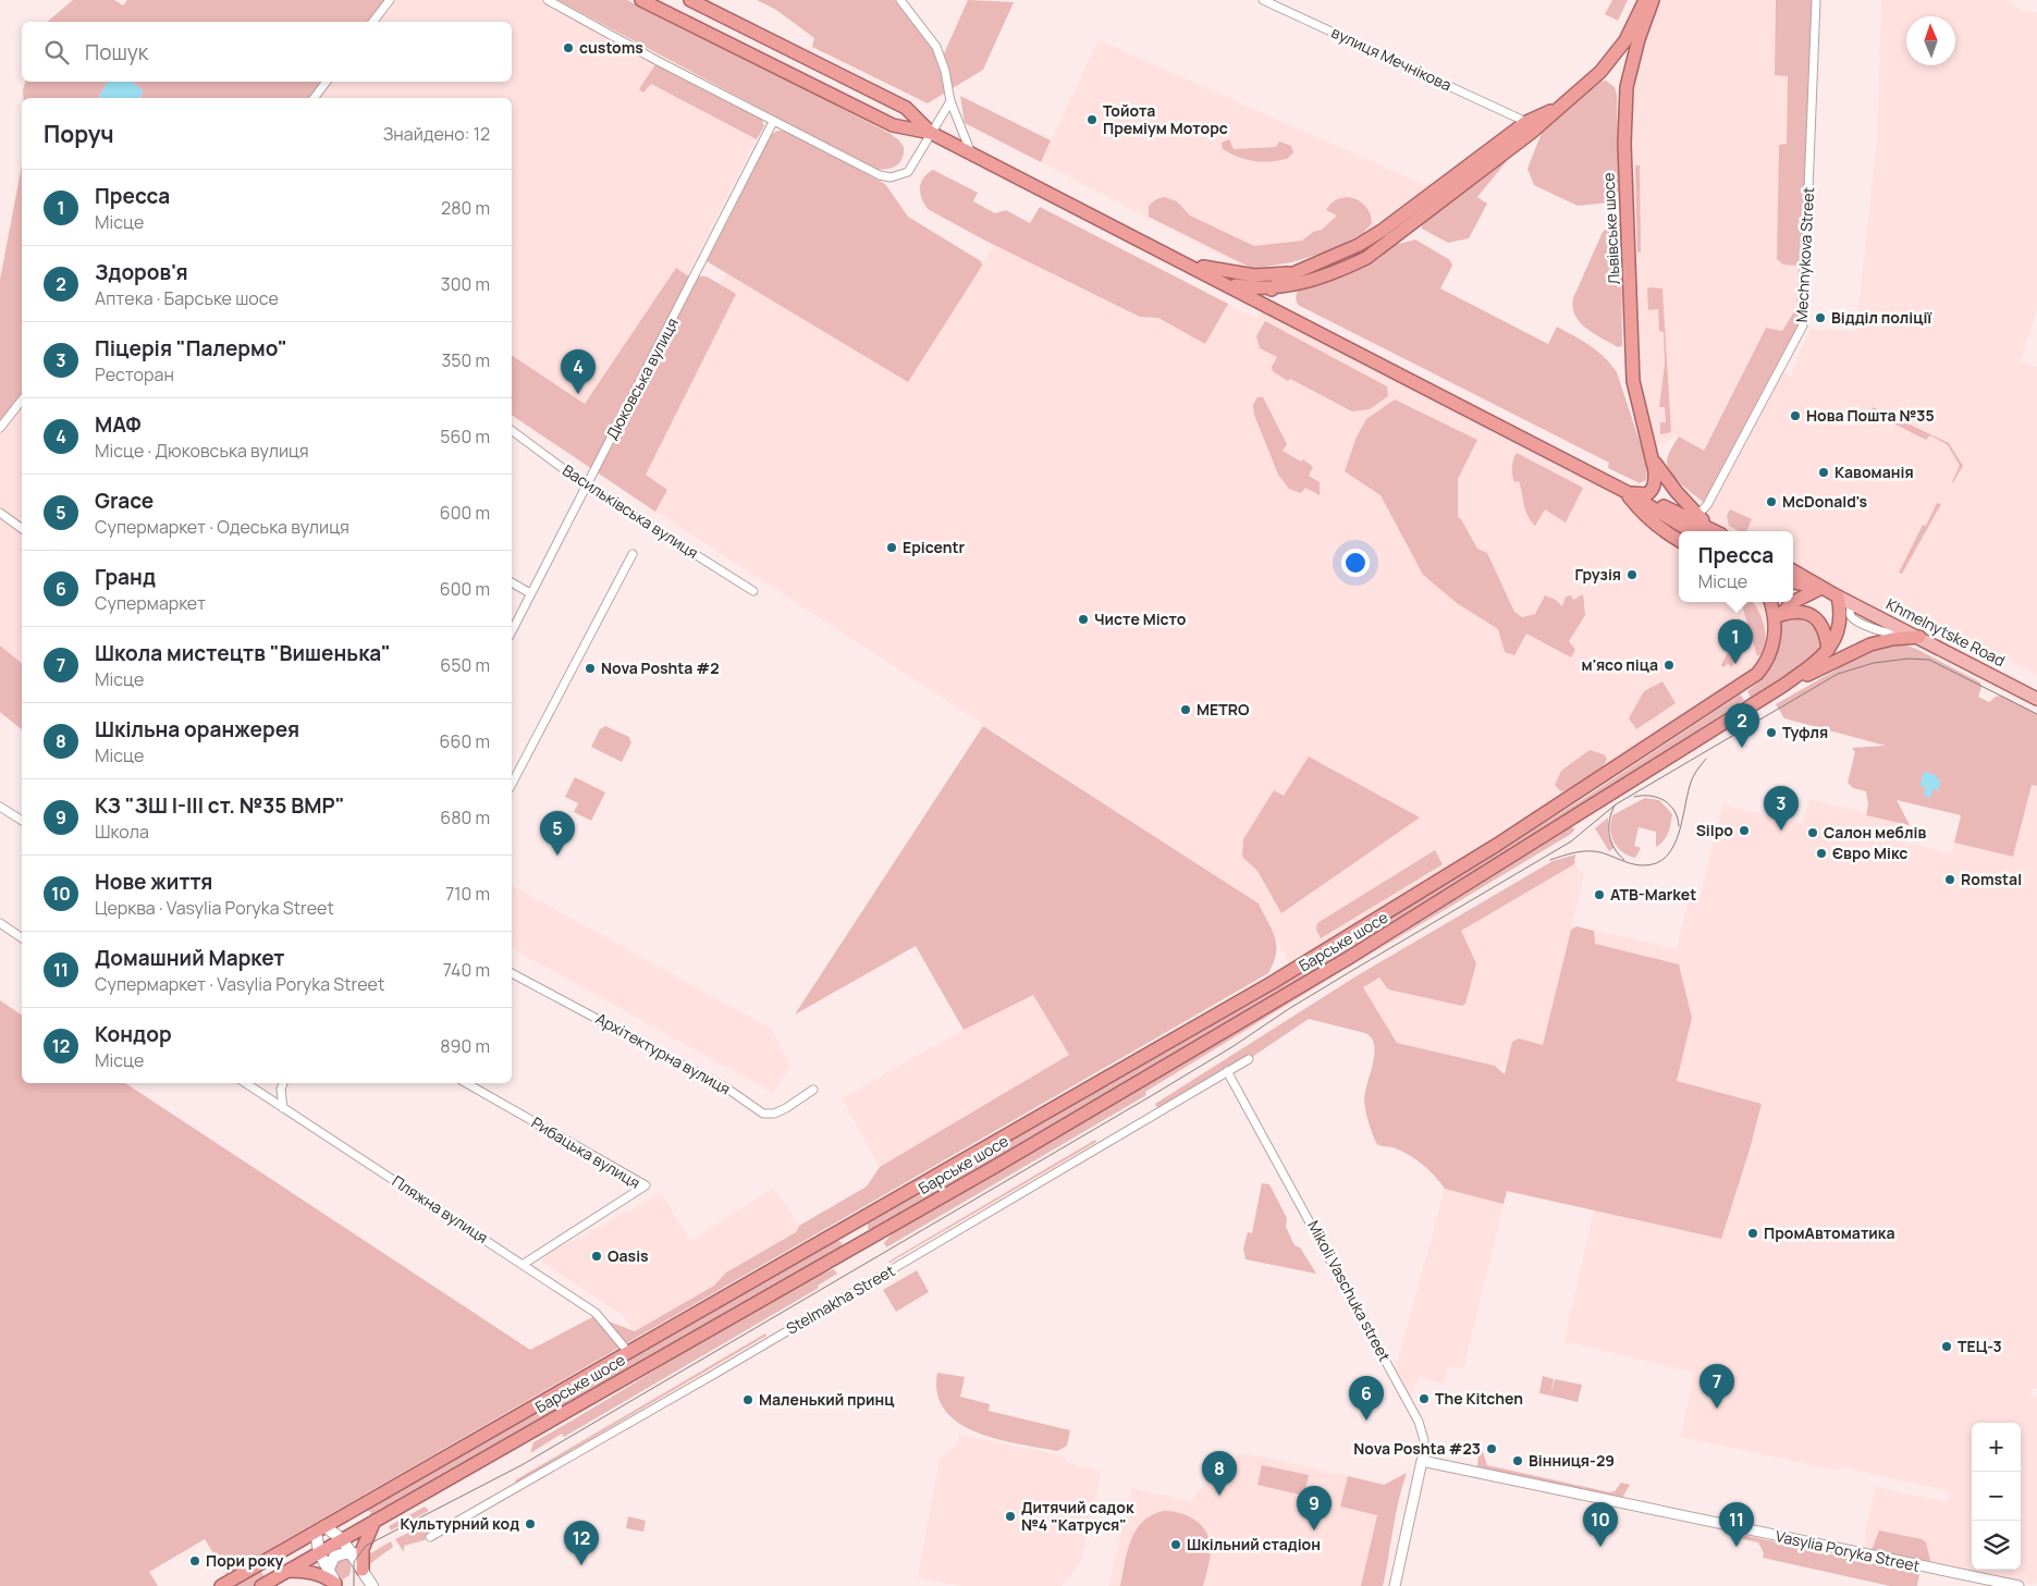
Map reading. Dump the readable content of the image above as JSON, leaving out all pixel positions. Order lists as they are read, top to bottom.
{
  "streets": {
    "highway": ["Львівське шосе", "Барське шосе"],
    "main road": ["Khmelnytske Road"],
    "street": [
      "вулиця Мечнікова",
      "Mechnykova Street",
      "Дюковська вулиця",
      "Васильківська вулиця",
      "Архітектурна вулиця",
      "Рибацька вулиця",
      "Пляжна вулиця",
      "Mikoli Vaschuka street",
      "Stelmakha Street",
      "Vasylia Poryka Street"
    ]
  },
  "crossings": [
    ["Дюковська вулиця", "Васильківська вулиця"],
    ["Рибацька вулиця", "Пляжна вулиця"],
    ["Mikoli Vaschuka street", "Stelmakha Street"],
    ["Mikoli Vaschuka street", "Vasylia Poryka Street"]
  ],
  "places": [
    "customs",
    "Тойота Преміум Моторс",
    "Відділ поліції",
    "Нова Пошта №35",
    "Кавоманія",
    "McDonald's",
    "Epicentr",
    "Грузія",
    "Чисте Місто",
    "м'ясо піца",
    "Nova Poshta #2",
    "METRO",
    "Туфля",
    "Silpo",
    "Салон меблів",
    "Євро Мікс",
    "Romstal",
    "ATB-Market",
    "ПромАвтоматика",
    "Oasis",
    "ТЕЦ-3",
    "The Kitchen",
    "Маленький принц",
    "Nova Poshta #23",
    "Вінниця-29",
    "Дитячий садок №4 \"Катруся\"",
    "Культурний код",
    "Шкільний стадіон",
    "Пори року"
  ],
  "north": "top",
  "page": {
    "search": "Пошук",
    "heading": ["Поруч", "Знайдено: 12"],
    "list": [
      {
        "mark": "1",
        "name": "Пресса",
        "note": "Місце",
        "value": "280 m"
      },
      {
        "mark": "2",
        "name": "Здоров'я",
        "note": "Аптека · Барське шосе",
        "value": "300 m"
      },
      {
        "mark": "3",
        "name": "Піцерія \"Палермо\"",
        "note": "Ресторан",
        "value": "350 m"
      },
      {
        "mark": "4",
        "name": "МАФ",
        "note": "Місце · Дюковська вулиця",
        "value": "560 m"
      },
      {
        "mark": "5",
        "name": "Grace",
        "note": "Супермаркет · Одеська вулиця",
        "value": "600 m"
      },
      {
        "mark": "6",
        "name": "Гранд",
        "note": "Супермаркет",
        "value": "600 m"
      },
      {
        "mark": "7",
        "name": "Школа мистецтв \"Вишенька\"",
        "note": "Місце",
        "value": "650 m"
      },
      {
        "mark": "8",
        "name": "Шкільна оранжерея",
        "note": "Місце",
        "value": "660 m"
      },
      {
        "mark": "9",
        "name": "КЗ \"ЗШ І-ІІІ ст. №35 ВМР\"",
        "note": "Школа",
        "value": "680 m"
      },
      {
        "mark": "10",
        "name": "Нове життя",
        "note": "Церква · Vasylia Poryka Street",
        "value": "710 m"
      },
      {
        "mark": "11",
        "name": "Домашний Маркет",
        "note": "Супермаркет · Vasylia Poryka Street",
        "value": "740 m"
      },
      {
        "mark": "12",
        "name": "Кондор",
        "note": "Місце",
        "value": "890 m"
      }
    ],
    "pins": [
      "4",
      "1",
      "2",
      "3",
      "5",
      "7",
      "6",
      "8",
      "9",
      "10",
      "11",
      "12"
    ],
    "popup": ["Пресса", "Місце"],
    "map_buttons": ["+", "−"]
  }
}
